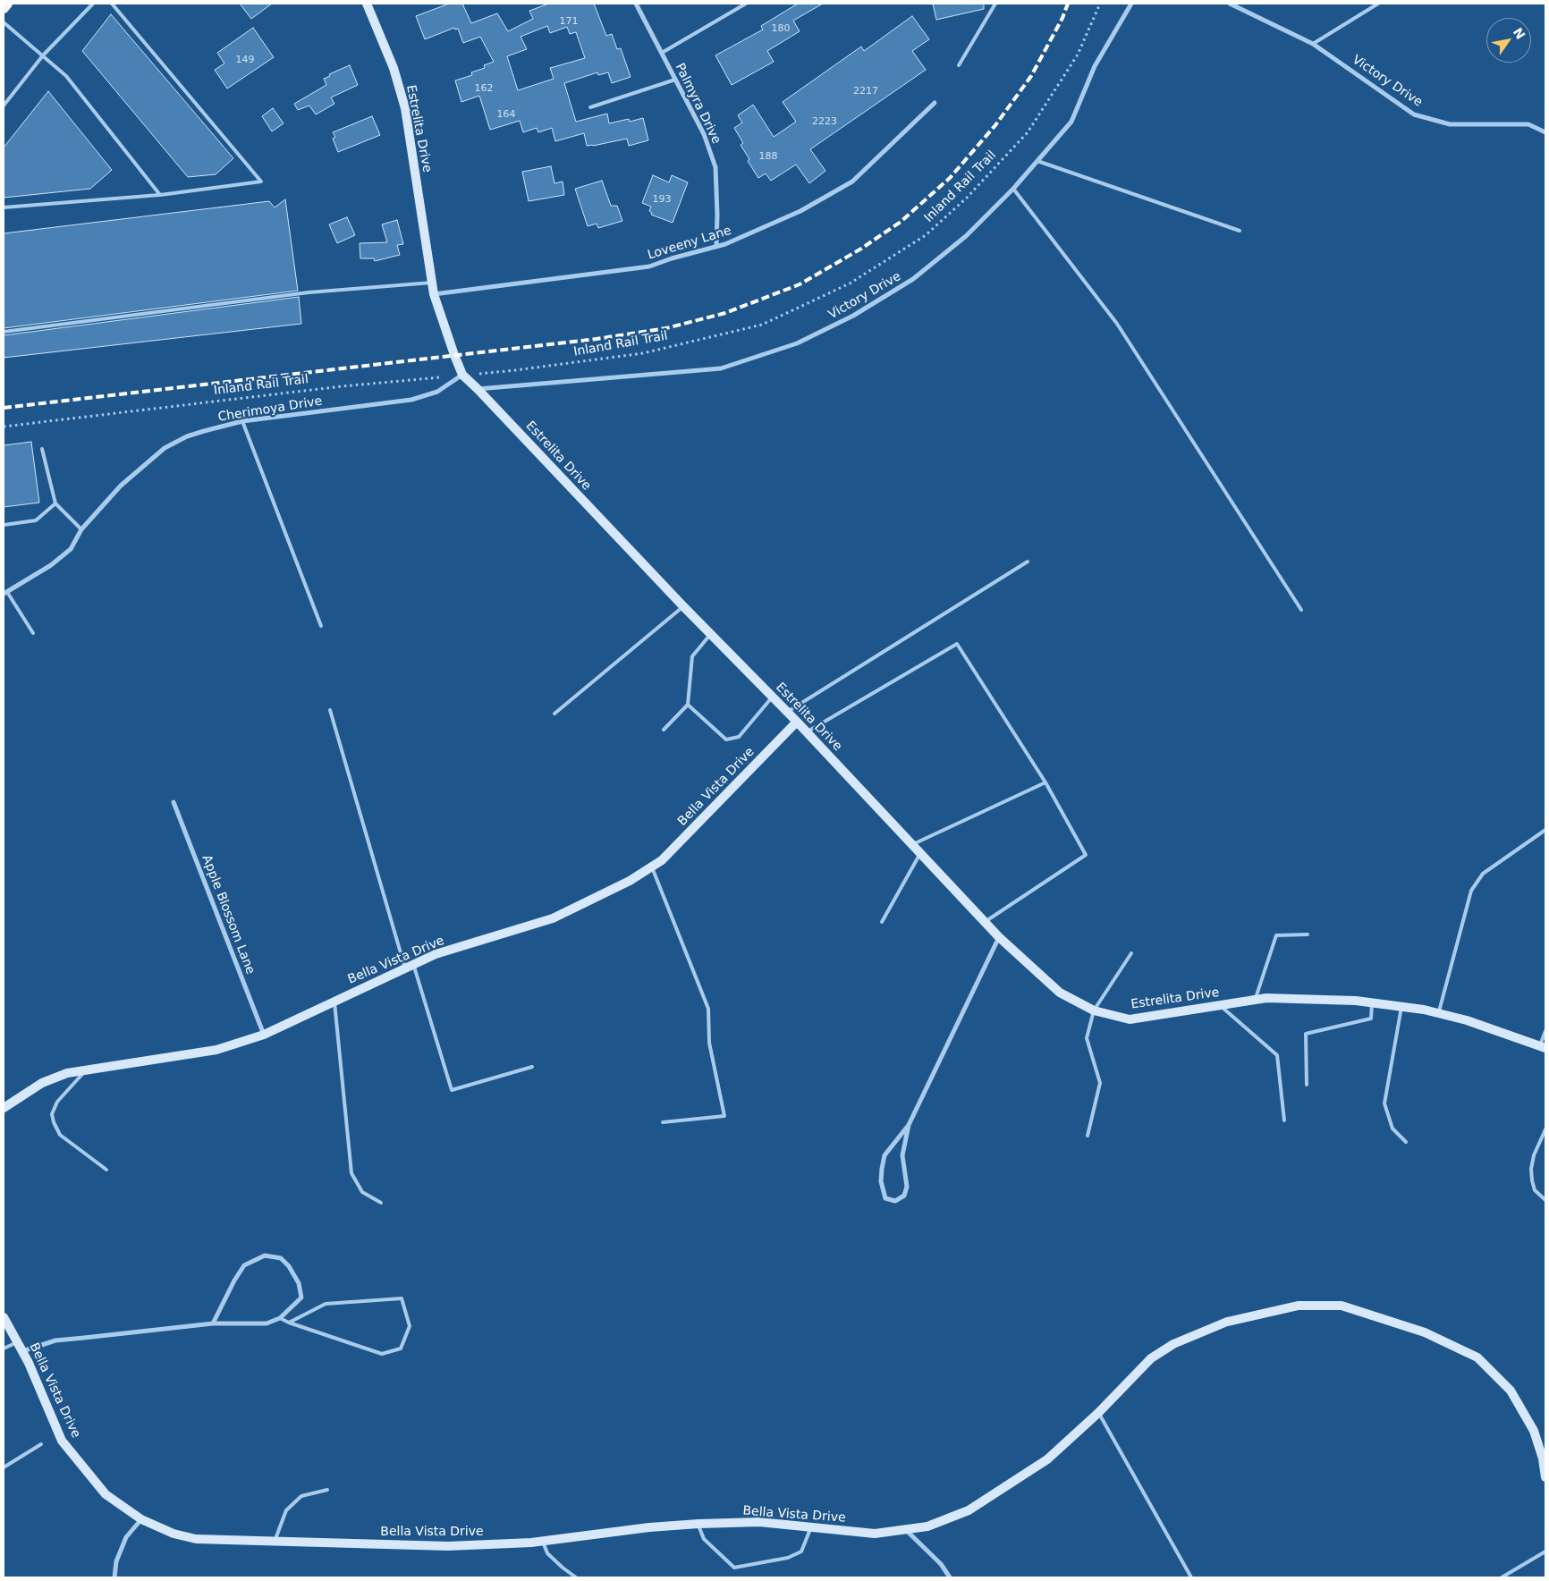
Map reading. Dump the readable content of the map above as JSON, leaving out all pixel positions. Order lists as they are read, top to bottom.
{
  "streets": {
    "street": [
      "Victory Drive",
      "Palmyra Drive",
      "Estrelita Drive",
      "Loveeny Lane",
      "Cherimoya Drive",
      "Bella Vista Drive",
      "Apple Blossom Lane"
    ],
    "path": ["Inland Rail Trail"]
  },
  "crossings": [
    ["Victory Drive", "Estrelita Drive"],
    ["Palmyra Drive", "Loveeny Lane"],
    ["Estrelita Drive", "Inland Rail Trail"],
    ["Estrelita Drive", "Loveeny Lane"],
    ["Estrelita Drive", "Cherimoya Drive"],
    ["Estrelita Drive", "Bella Vista Drive"],
    ["Inland Rail Trail", "Cherimoya Drive"],
    ["Bella Vista Drive", "Apple Blossom Lane"]
  ],
  "house_numbers": [
    "171",
    "180",
    "149",
    "162",
    "2217",
    "164",
    "2223",
    "188",
    "193"
  ],
  "north": "top right"
}
